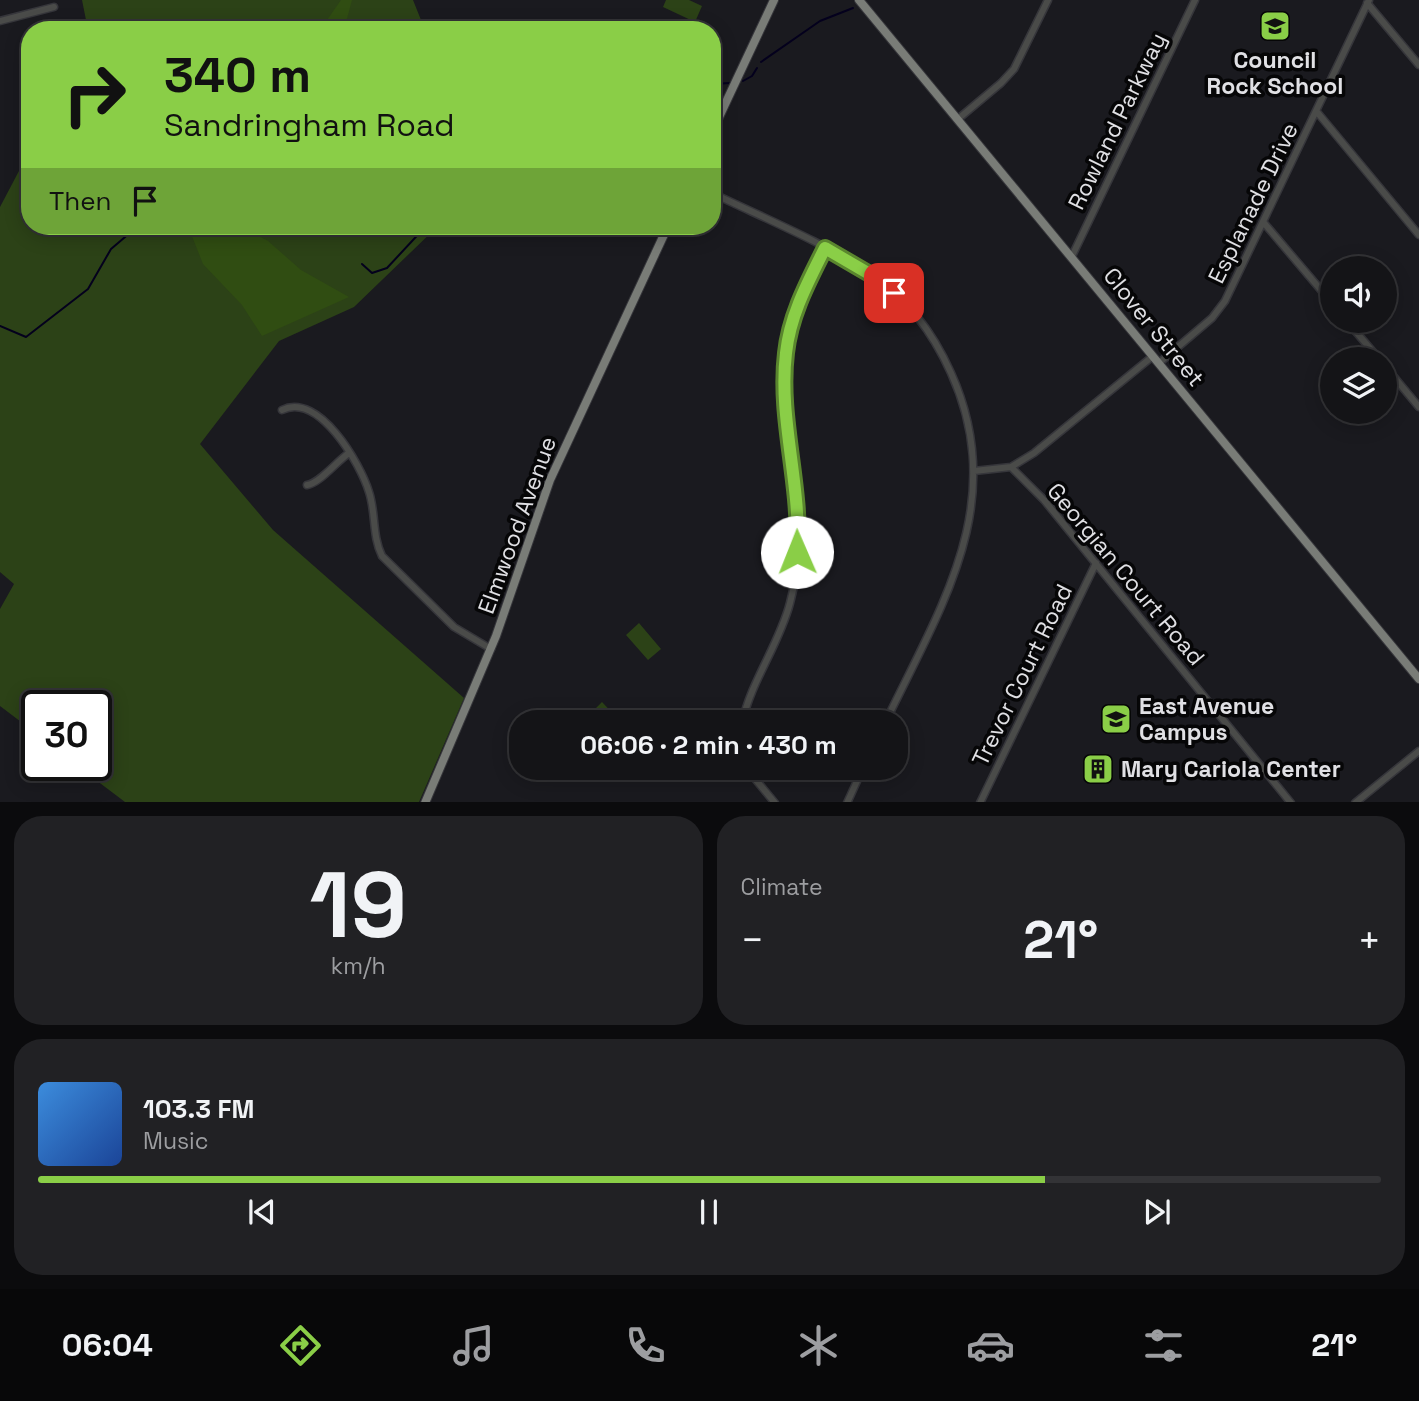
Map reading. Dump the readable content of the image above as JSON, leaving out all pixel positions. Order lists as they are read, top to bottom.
{
  "streets": {
    "main road": ["Clover Street", "Elmwood Avenue"],
    "street": [
      "Rowland Parkway",
      "Esplanade Drive",
      "Georgian Court Road",
      "Trevor Court Road"
    ]
  },
  "crossings": [
    ["Rowland Parkway", "Clover Street"],
    ["Esplanade Drive", "Clover Street"],
    ["Georgian Court Road", "Trevor Court Road"]
  ],
  "places": {
    "school or university": ["Council Rock School", "East Avenue Campus"],
    "building": ["Mary Cariola Center"]
  },
  "page": {
    "turn": ["340 m", "Sandringham Road"],
    "then": "Then",
    "limit": "30",
    "trip": "06:06 · 2 min · 430 m",
    "tile": [
      ["19", "km/h"],
      "Climate"
    ],
    "heat": ["−", "21°", "+"],
    "song": ["103.3 FM", "Music"],
    "tabs": ["06:04", "21°"]
  }
}
